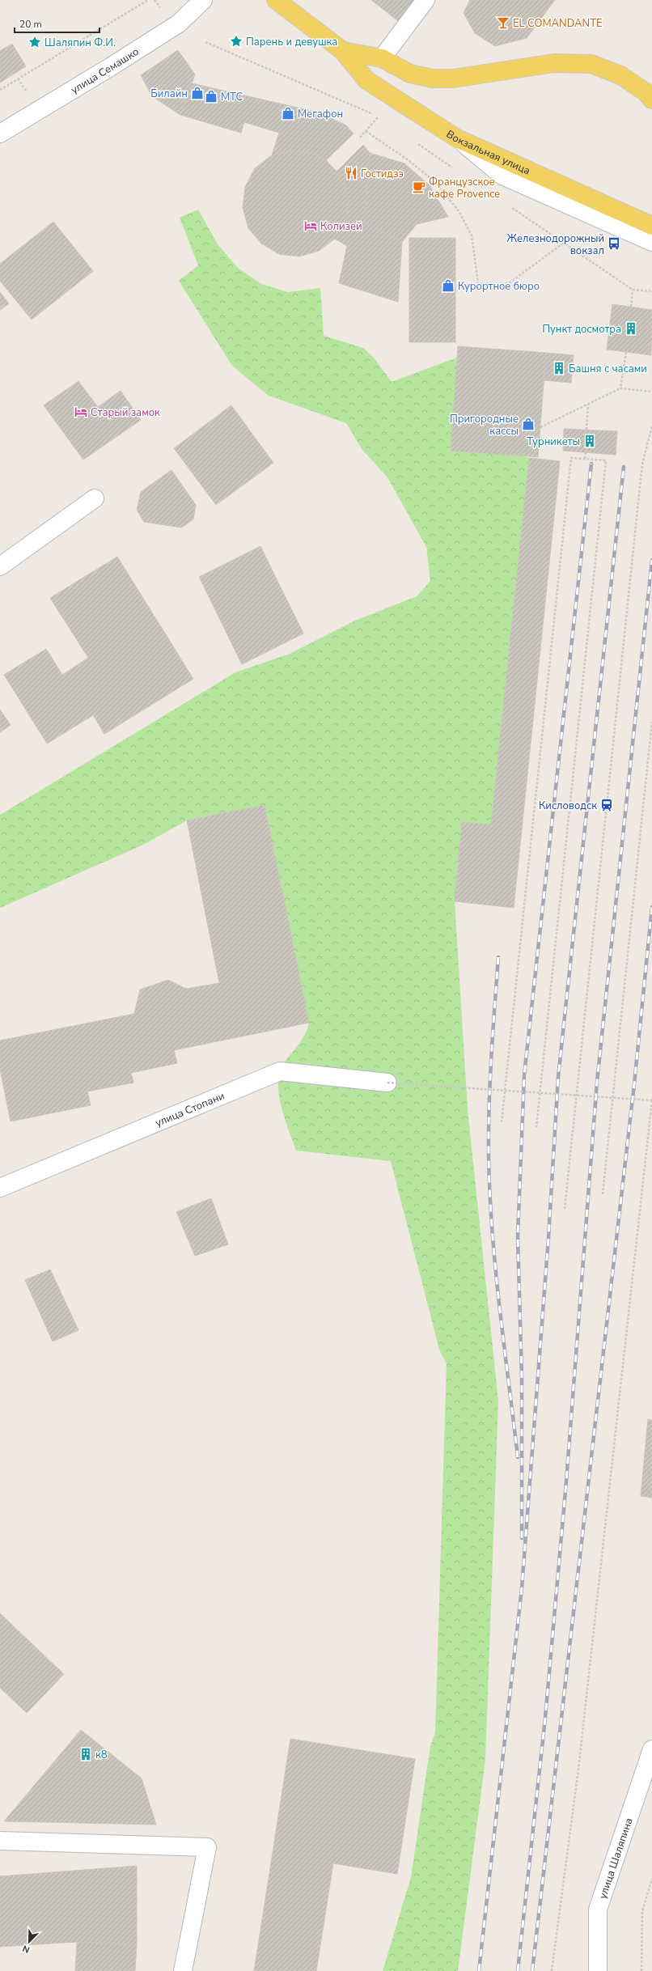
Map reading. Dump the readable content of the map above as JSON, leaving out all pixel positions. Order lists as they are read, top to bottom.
{
  "streets": {
    "main road": ["Вокзальная улица"],
    "street": ["улица Семашко", "улица Стопани", "улица Шаляпина"]
  },
  "places": {
    "bar": ["EL COMANDANTE"],
    "place": ["Парень и девушка", "Шаляпин Ф.И."],
    "shop": [
      "Билайн",
      "МТС",
      "Мегафон",
      "Курортное бюро",
      "Пригородные кассы"
    ],
    "restaurant": ["Гостидзэ"],
    "cafe": ["Французское кафе Provence"],
    "hotel": ["Колизей", "Старый замок"],
    "bus stop": ["Железнодорожный вокзал"],
    "building": [
      "Пункт досмотра",
      "Башня с часами",
      "Турникеты",
      "к8"
    ],
    "station": ["Кисловодск"]
  },
  "scale_bar": "20 m",
  "north": "bottom left"
}
